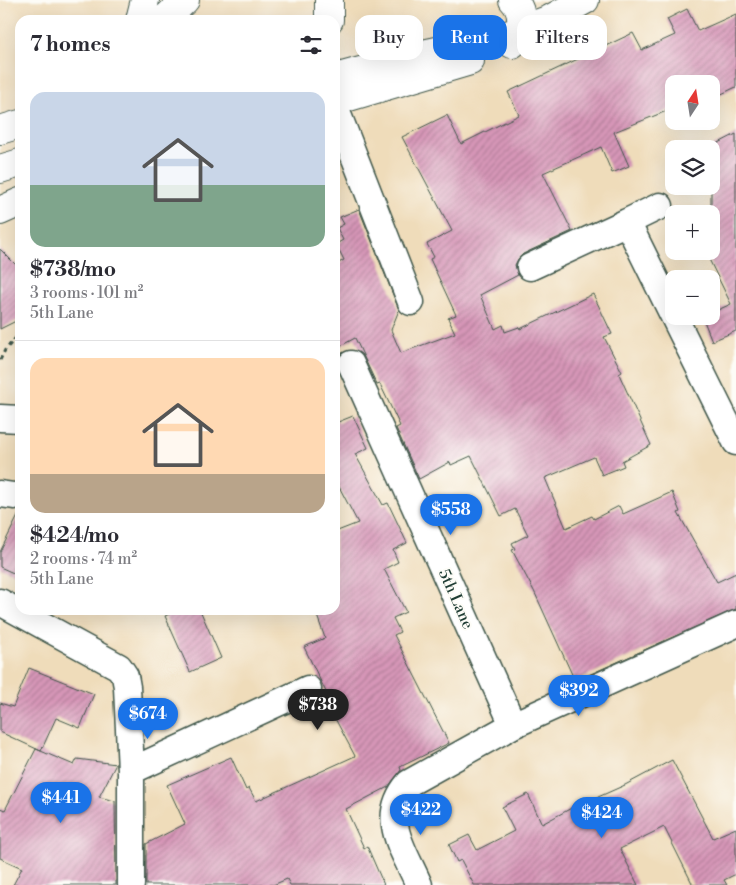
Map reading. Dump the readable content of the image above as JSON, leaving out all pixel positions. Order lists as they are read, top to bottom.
{
  "streets": {
    "street": ["5th Lane"]
  },
  "north": "top",
  "page": {
    "chip": ["Buy", "Rent", "Filters"],
    "heading": "7 homes",
    "map_buttons": ["+", "−"],
    "list": [
      {
        "name": "$738/mo",
        "note": "3 rooms · 101 m² · 5th Lane"
      },
      {
        "name": "$424/mo",
        "note": "2 rooms · 74 m² · 5th Lane"
      }
    ],
    "price": [
      "$558",
      "$392",
      "$738",
      "$674",
      "$441",
      "$422",
      "$424"
    ]
  }
}
